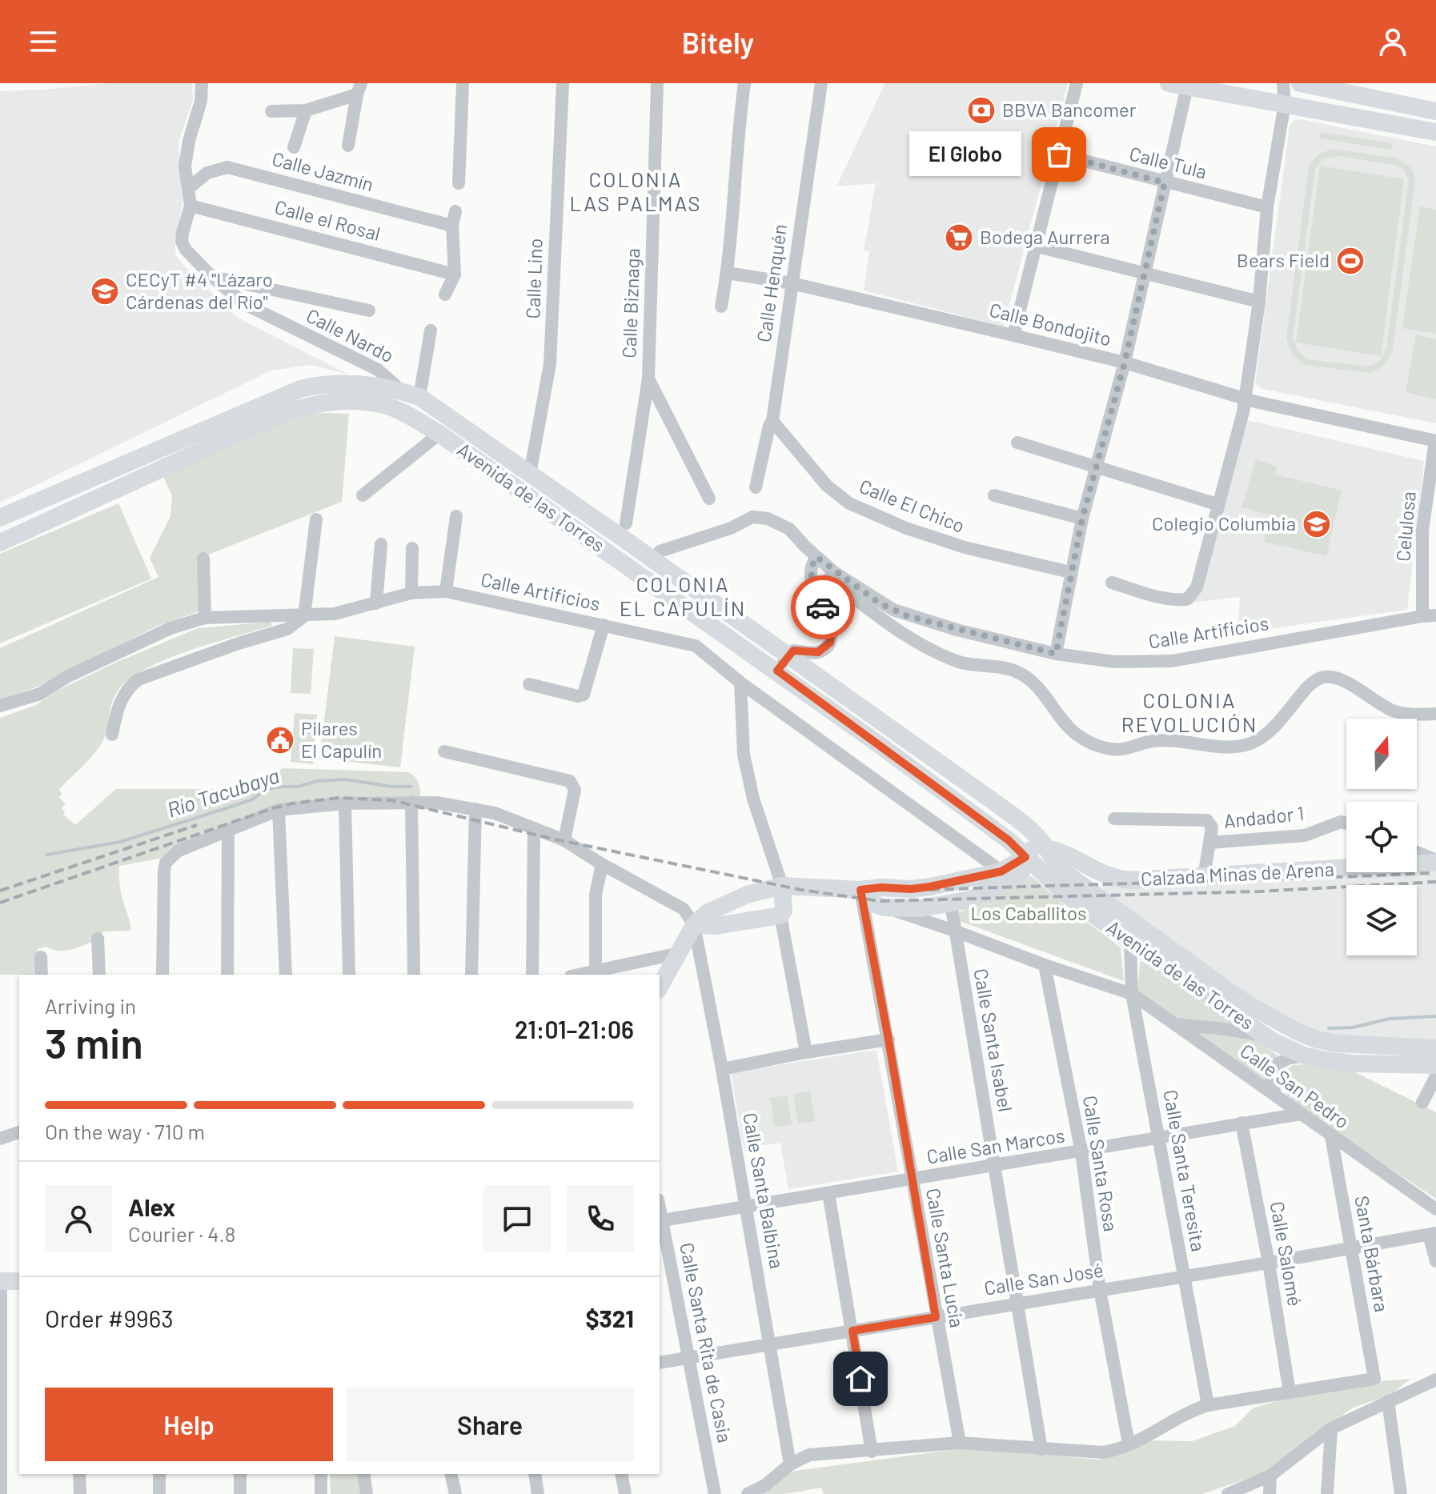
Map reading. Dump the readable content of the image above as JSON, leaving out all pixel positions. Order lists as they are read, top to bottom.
{
  "streets": {
    "street": [
      "Calle Tula",
      "Calle Jazmín",
      "Calle el Rosal",
      "Calle Lino",
      "Calle Henquén",
      "Calle Biznaga",
      "Calle Bondojito",
      "Calle Nardo",
      "Avenida de las Torres",
      "Calle El Chico",
      "Celulosa",
      "Calle Artificios",
      "Andador 1",
      "Calzada Minas de Arena",
      "Calle Santa Isabel",
      "Calle San Pedro",
      "Calle San Marcos",
      "Calle Santa Rosa",
      "Calle Santa Teresita",
      "Calle Santa Balbina",
      "Calle Salomé",
      "Santa Bárbara",
      "Calle Santa Lucía",
      "Calle San José",
      "Calle Santa Rita de Casia"
    ]
  },
  "crossings": [
    ["Calle el Rosal", "Calle Nardo"],
    ["Calle Lino", "Avenida de las Torres"],
    ["Calle Henquén", "Calle Bondojito"],
    ["Calle Henquén", "Calle El Chico"],
    ["Calle Bondojito", "Celulosa"],
    ["Calle Nardo", "Avenida de las Torres"],
    ["Avenida de las Torres", "Calzada Minas de Arena"],
    ["Avenida de las Torres", "Calle Santa Teresita"],
    ["Celulosa", "Calle Artificios"],
    ["Calle Santa Isabel", "Calle San Pedro"],
    ["Calle Santa Isabel", "Calle San Marcos"],
    ["Calle Santa Isabel", "Calle San José"],
    ["Calle San Pedro", "Calle San Marcos"],
    ["Calle San Pedro", "Calle Santa Rosa"],
    ["Calle San Pedro", "Calle Santa Teresita"],
    ["Calle San Pedro", "Santa Bárbara"],
    ["Calle San Marcos", "Calle Santa Rosa"],
    ["Calle San Marcos", "Calle Santa Teresita"],
    ["Calle San Marcos", "Calle Santa Balbina"],
    ["Calle San Marcos", "Calle Salomé"],
    ["Calle San Marcos", "Calle Santa Lucía"],
    ["Calle San Marcos", "Calle Santa Rita de Casia"],
    ["Calle Santa Rosa", "Calle San José"],
    ["Calle Santa Teresita", "Calle San José"],
    ["Calle Santa Balbina", "Calle San José"],
    ["Calle Salomé", "Santa Bárbara"],
    ["Calle Salomé", "Calle San José"],
    ["Santa Bárbara", "Calle San José"],
    ["Calle Santa Lucía", "Calle San José"],
    ["Calle San José", "Calle Santa Rita de Casia"]
  ],
  "districts": ["COLONIA LAS PALMAS", "COLONIA EL CAPULÍN", "COLONIA REVOLUCIÓN"],
  "water": ["Río Tacubaya"],
  "parks": ["Los Caballitos"],
  "places": {
    "bank": ["BBVA Bancomer"],
    "other": ["El Globo"],
    "supermarket": ["Bodega Aurrera"],
    "sports": ["Bears Field"],
    "school or university": ["CECyT #4 \"Lázaro Cárdenas del Río\"", "Colegio Columbia"],
    "public building": ["Pilares El Capulín"]
  },
  "north": "top",
  "page": {
    "header": "Bitely",
    "bubble": "El Globo",
    "heading": ["3 min", "Arriving in", "21:01–21:06"],
    "panel": [
      "Alex",
      "Courier · 4.8",
      "Order #9963",
      "$321"
    ],
    "bar": "On the way · 710 m",
    "buttons": ["Help", "Share"]
  }
}
